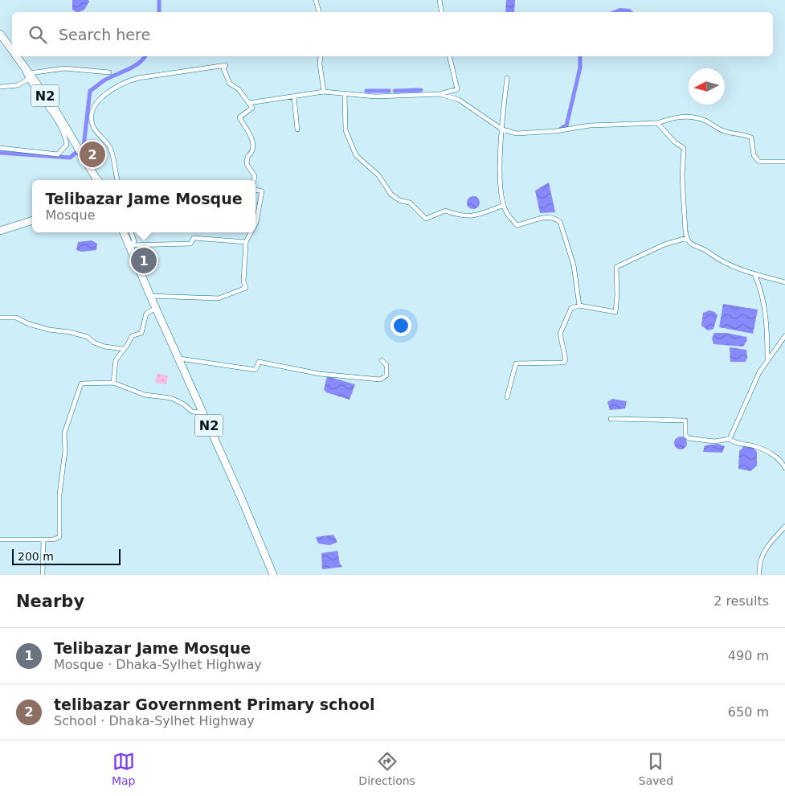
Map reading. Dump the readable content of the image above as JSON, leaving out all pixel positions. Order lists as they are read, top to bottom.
{
  "streets": {
    "main road": ["N2"]
  },
  "scale_bar": "200 m",
  "north": "left",
  "page": {
    "search": "Search here",
    "pins": ["2", "1"],
    "popup": ["Telibazar Jame Mosque", "Mosque"],
    "scale": "200 m",
    "heading": ["Nearby", "2 results"],
    "list": [
      {
        "mark": "1",
        "name": "Telibazar Jame Mosque",
        "note": "Mosque · Dhaka-Sylhet Highway",
        "value": "490 m"
      },
      {
        "mark": "2",
        "name": "telibazar Government Primary school",
        "note": "School · Dhaka-Sylhet Highway",
        "value": "650 m"
      }
    ],
    "nav": ["Map", "Directions", "Saved"]
  }
}
